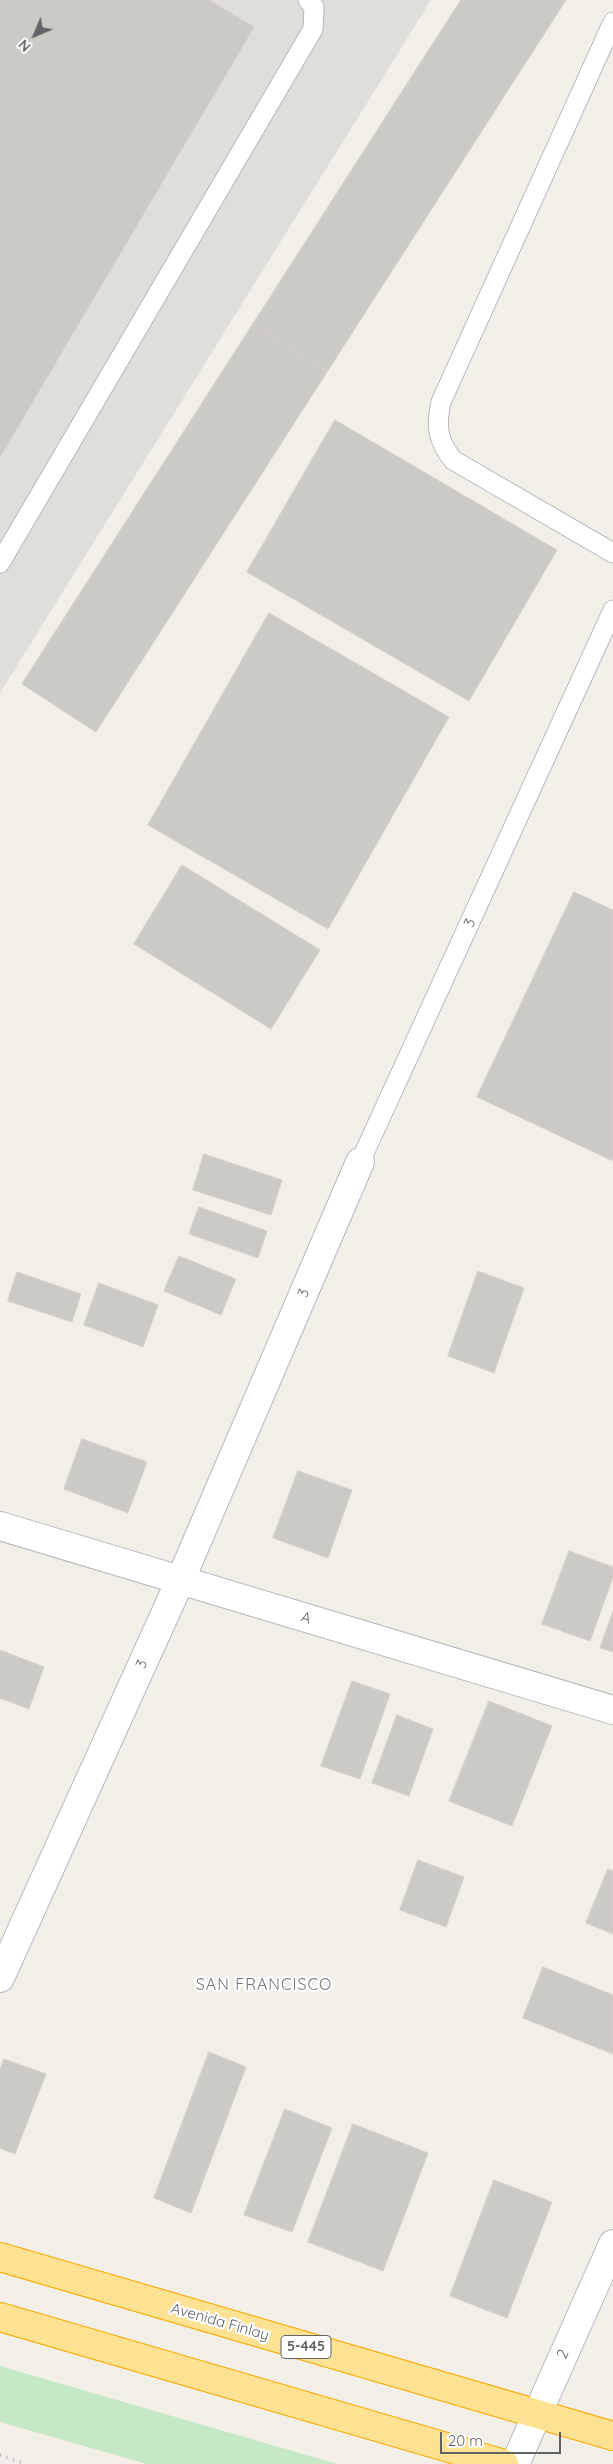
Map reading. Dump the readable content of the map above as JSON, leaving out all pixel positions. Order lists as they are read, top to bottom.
{
  "streets": {
    "highway": ["Avenida Finlay", "5-445"],
    "street": ["3", "A", "2"]
  },
  "crossings": [
    ["3", "A"],
    ["Avenida Finlay", "2"]
  ],
  "districts": ["SAN FRANCISCO"],
  "scale_bar": "20 m",
  "north": "bottom left"
}
